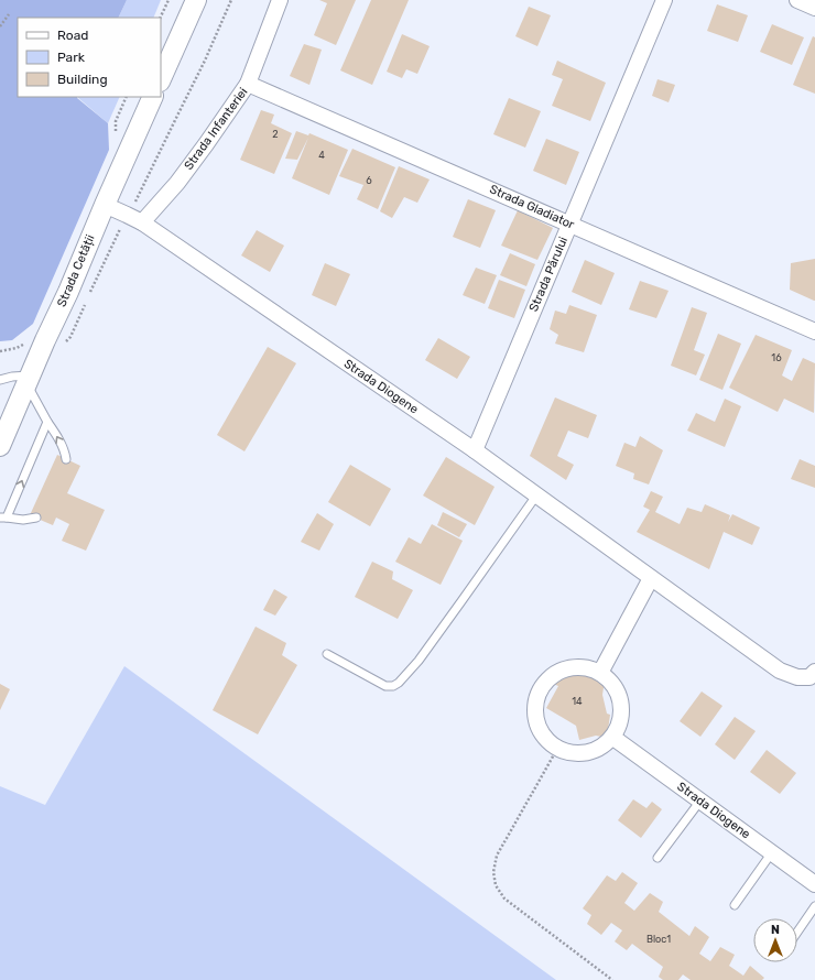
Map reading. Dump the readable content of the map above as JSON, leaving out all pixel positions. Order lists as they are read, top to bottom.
{
  "streets": {
    "street": [
      "Strada Infanteriei",
      "Strada Gladiator",
      "Strada Cetății",
      "Strada Părului",
      "Strada Diogene"
    ]
  },
  "crossings": [
    ["Strada Infanteriei", "Strada Gladiator"],
    ["Strada Infanteriei", "Strada Diogene"],
    ["Strada Gladiator", "Strada Părului"],
    ["Strada Cetății", "Strada Diogene"],
    ["Strada Părului", "Strada Diogene"]
  ],
  "house_numbers": [
    "2",
    "4",
    "6",
    "16",
    "14",
    "Bloc1"
  ],
  "legend": ["Road", "Park", "Building"],
  "north": "top"
}
